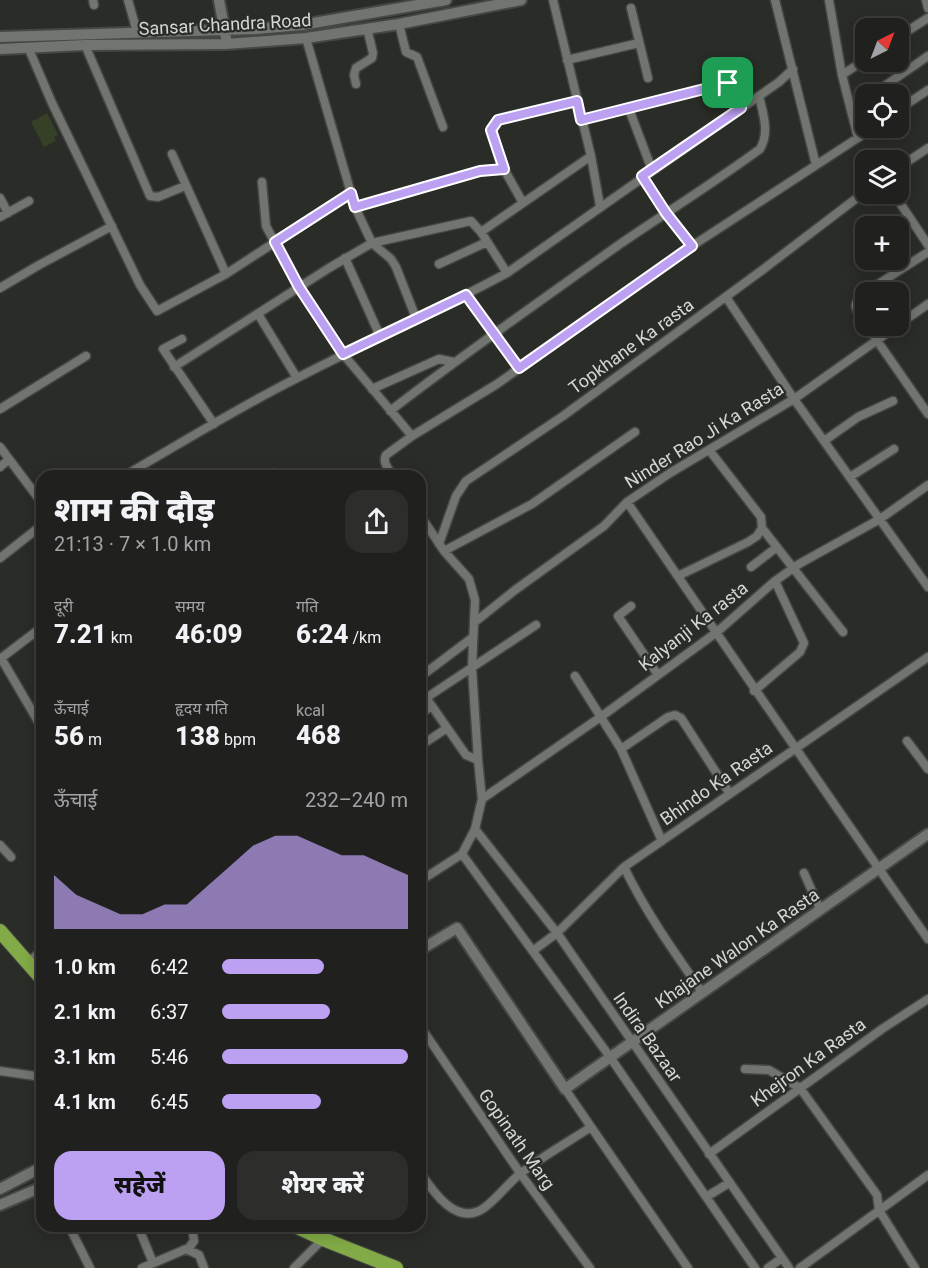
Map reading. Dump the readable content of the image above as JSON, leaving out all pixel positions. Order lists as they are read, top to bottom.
{
  "streets": {
    "street": [
      "Sansar Chandra Road",
      "Topkhane Ka rasta",
      "Ninder Rao Ji Ka Rasta",
      "Kalyanji Ka rasta",
      "Bhindo Ka Rasta",
      "Khajane Walon Ka Rasta",
      "Indira Bazaar",
      "Khejron Ka Rasta",
      "Gopinath Marg"
    ]
  },
  "crossings": [
    ["Bhindo Ka Rasta", "Indira Bazaar"],
    ["Khajane Walon Ka Rasta", "Indira Bazaar"],
    ["Indira Bazaar", "Khejron Ka Rasta"]
  ],
  "north": "top right",
  "page": {
    "map_buttons": ["+", "−"],
    "heading": ["शाम की दौड़", "21:13 · 7 × 1.0 km"],
    "stats": [
      ["दूरी", "7.21 km"],
      ["समय", "46:09"],
      ["गति", "6:24 /km"],
      ["ऊँचाई", "56 m"],
      ["हृदय गति", "138 bpm"],
      ["kcal", "468"]
    ],
    "chart": ["ऊँचाई", "232–240 m"],
    "list": [
      {
        "name": "1.0 km",
        "note": "6:42"
      },
      {
        "name": "2.1 km",
        "note": "6:37"
      },
      {
        "name": "3.1 km",
        "note": "5:46"
      },
      {
        "name": "4.1 km",
        "note": "6:45"
      }
    ],
    "buttons": ["सहेजें", "शेयर करें"]
  }
}
